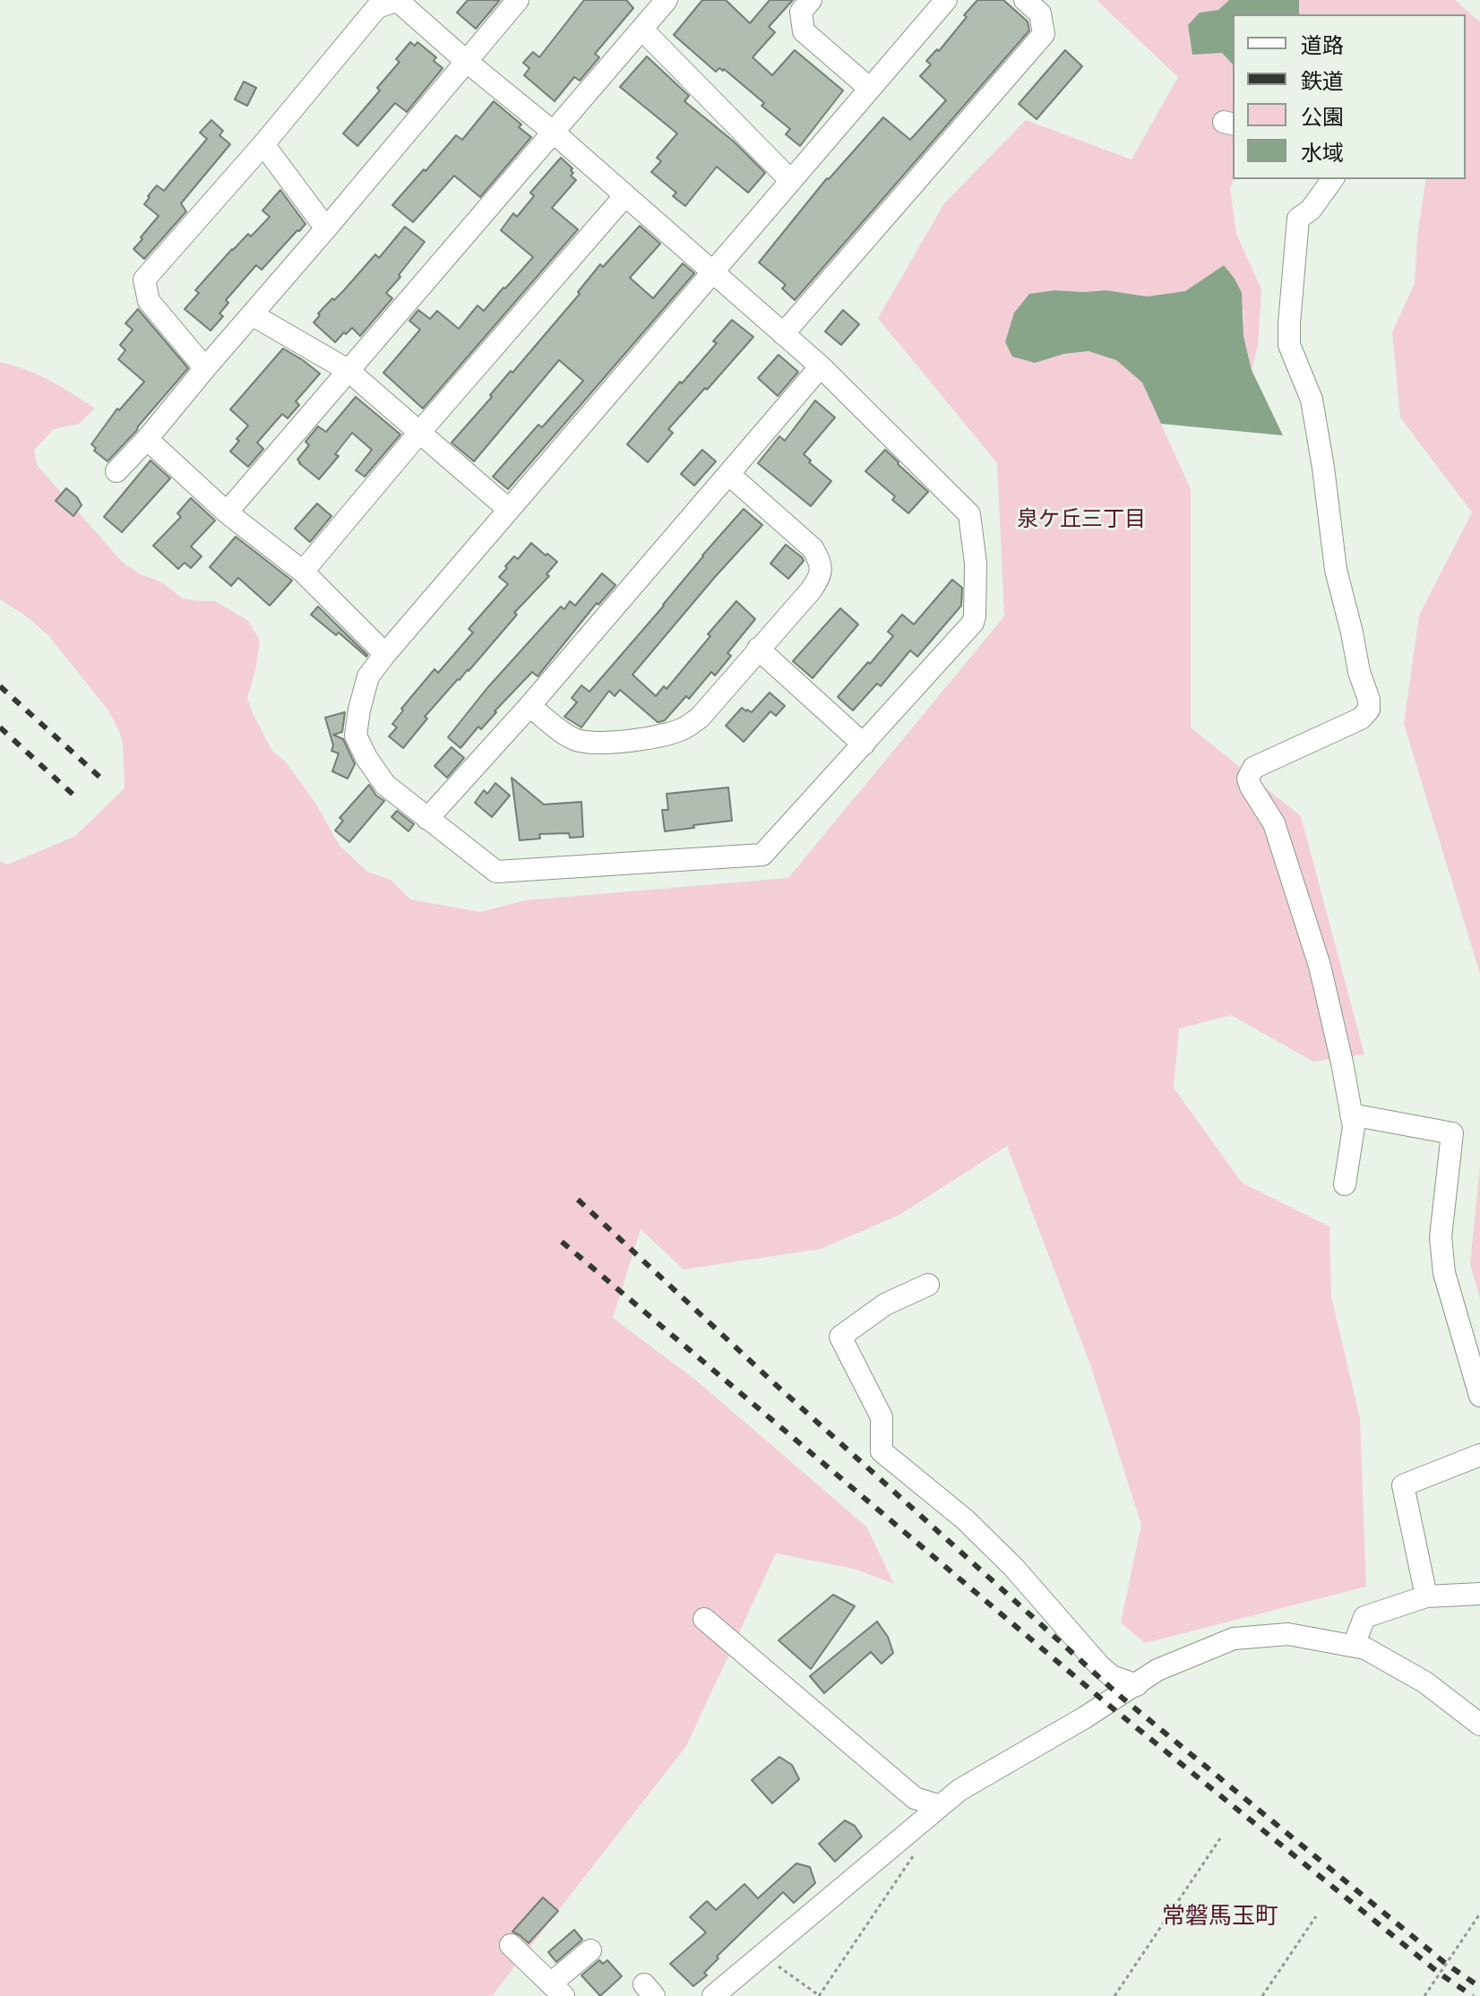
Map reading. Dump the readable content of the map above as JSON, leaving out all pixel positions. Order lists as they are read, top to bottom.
{
  "districts": ["泉ケ丘三丁目", "常磐馬玉町"],
  "legend": [
    "道路",
    "鉄道",
    "公園",
    "水域"
  ]
}
